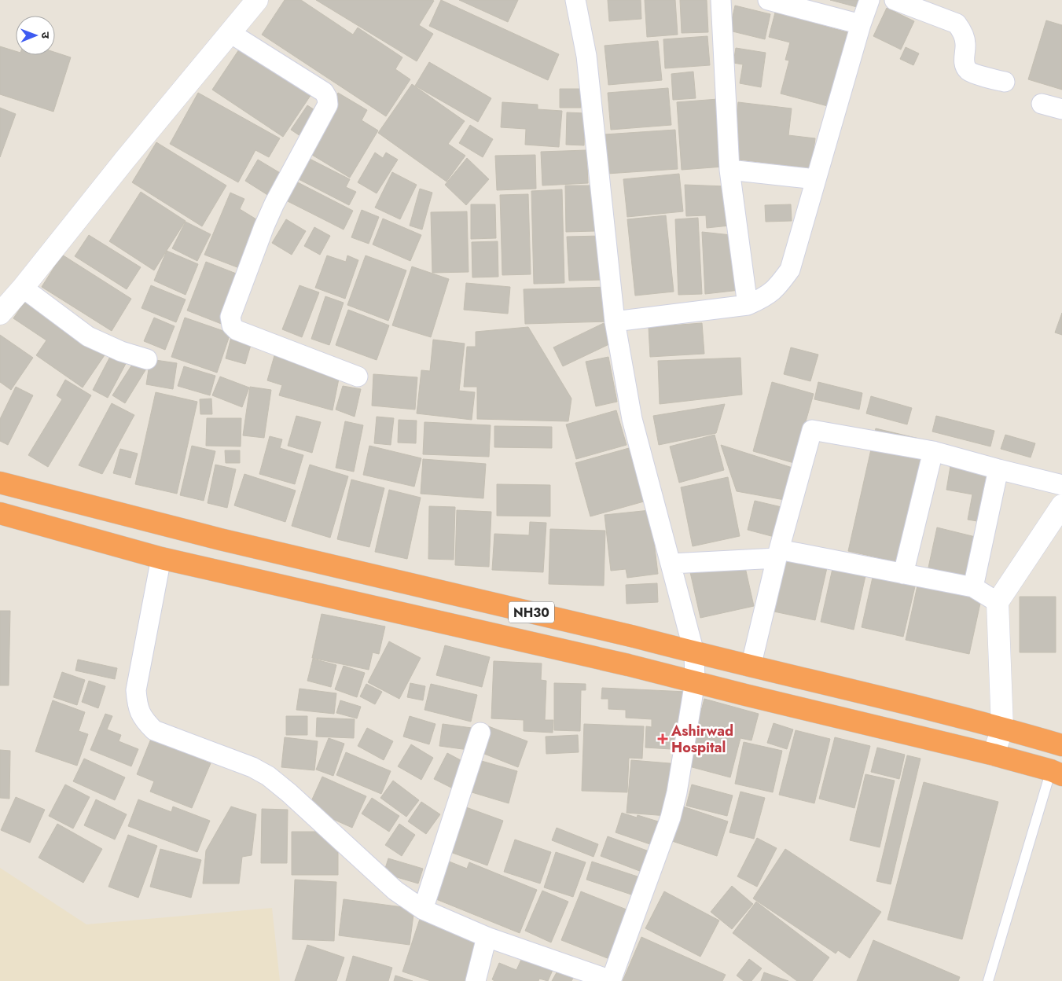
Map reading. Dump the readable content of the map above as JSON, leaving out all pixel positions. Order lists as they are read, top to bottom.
{
  "streets": {
    "highway": ["NH30"]
  },
  "places": {
    "health": ["Ashirwad Hospital"]
  },
  "north": "right"
}
